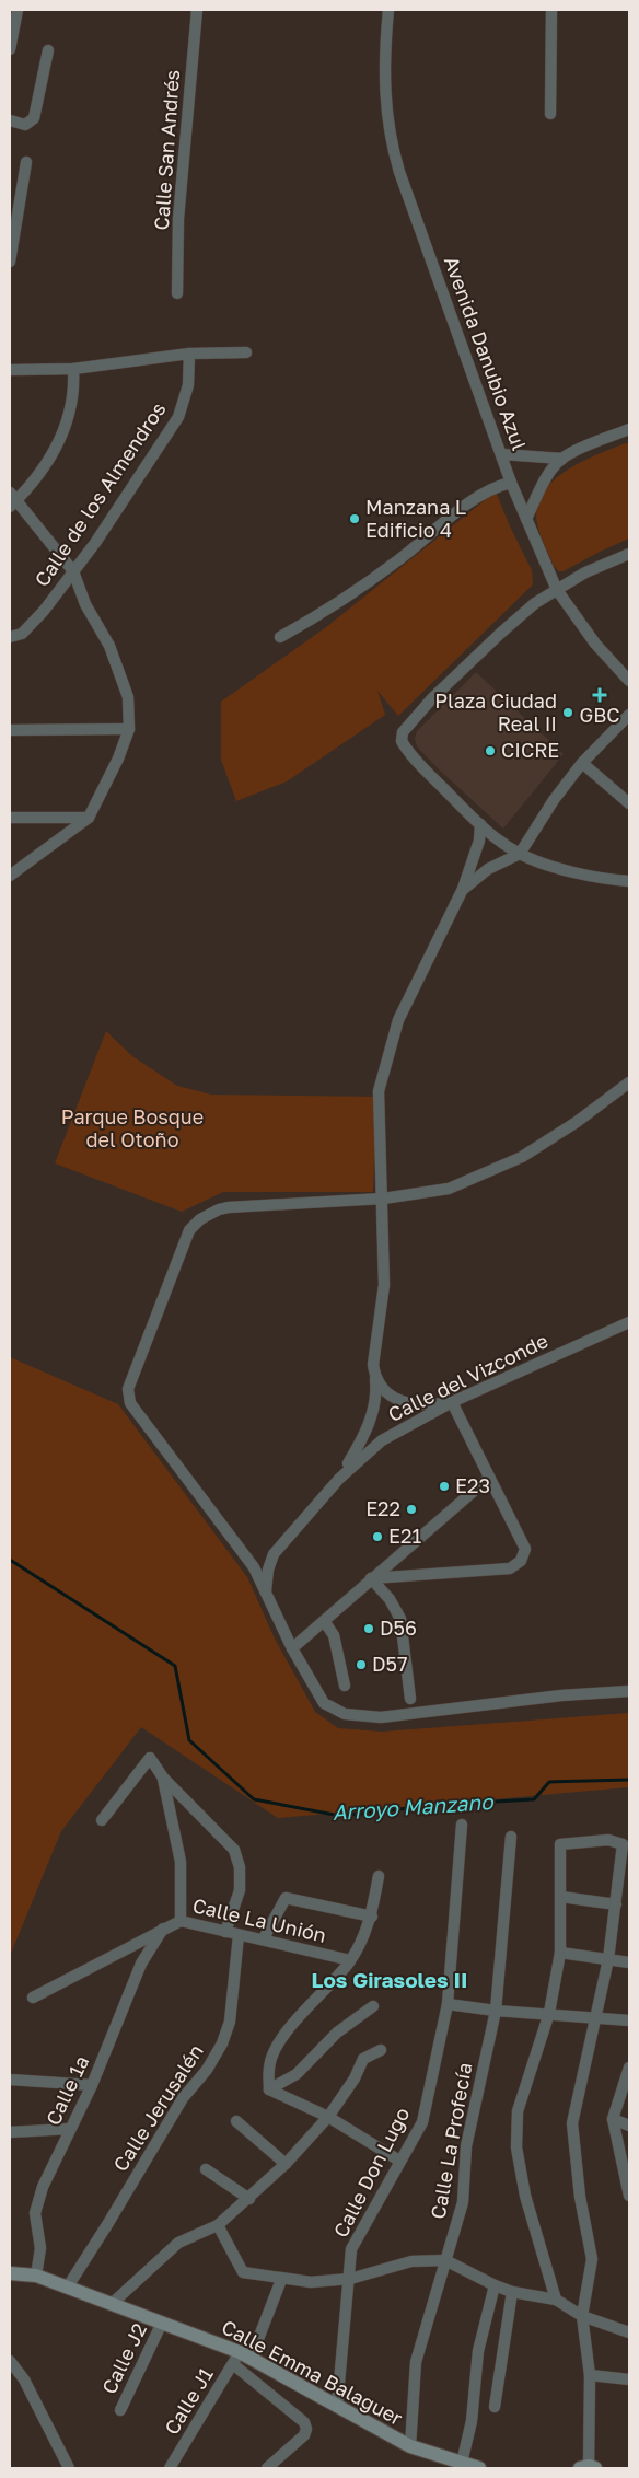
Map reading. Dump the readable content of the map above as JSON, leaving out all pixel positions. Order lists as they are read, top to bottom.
{
  "streets": {
    "street": [
      "Calle San Andrés",
      "Avenida Danubio Azul",
      "Calle de los Almendros",
      "Calle del Vizconde",
      "Calle La Unión",
      "Calle 1a",
      "Calle Jerusalén",
      "Calle La Profecía",
      "Calle Don Lugo",
      "Calle J2",
      "Calle Emma Balaguer",
      "Calle J1"
    ]
  },
  "crossings": [
    ["Calle La Unión", "Calle 1a"],
    ["Calle La Unión", "Calle Jerusalén"],
    ["Calle 1a", "Calle Emma Balaguer"],
    ["Calle Jerusalén", "Calle Emma Balaguer"],
    ["Calle La Profecía", "Calle Emma Balaguer"],
    ["Calle Don Lugo", "Calle Emma Balaguer"],
    ["Calle J2", "Calle Emma Balaguer"],
    ["Calle Emma Balaguer", "Calle J1"]
  ],
  "districts": ["Los Girasoles II"],
  "water": ["Arroyo Manzano"],
  "parks": ["Parque Bosque del Otoño"],
  "places": {
    "other": [
      "Manzana L Edificio 4",
      "Plaza Ciudad Real II",
      "CICRE",
      "E23",
      "E22",
      "E21",
      "D56",
      "D57"
    ],
    "health": ["GBC"]
  }
}
